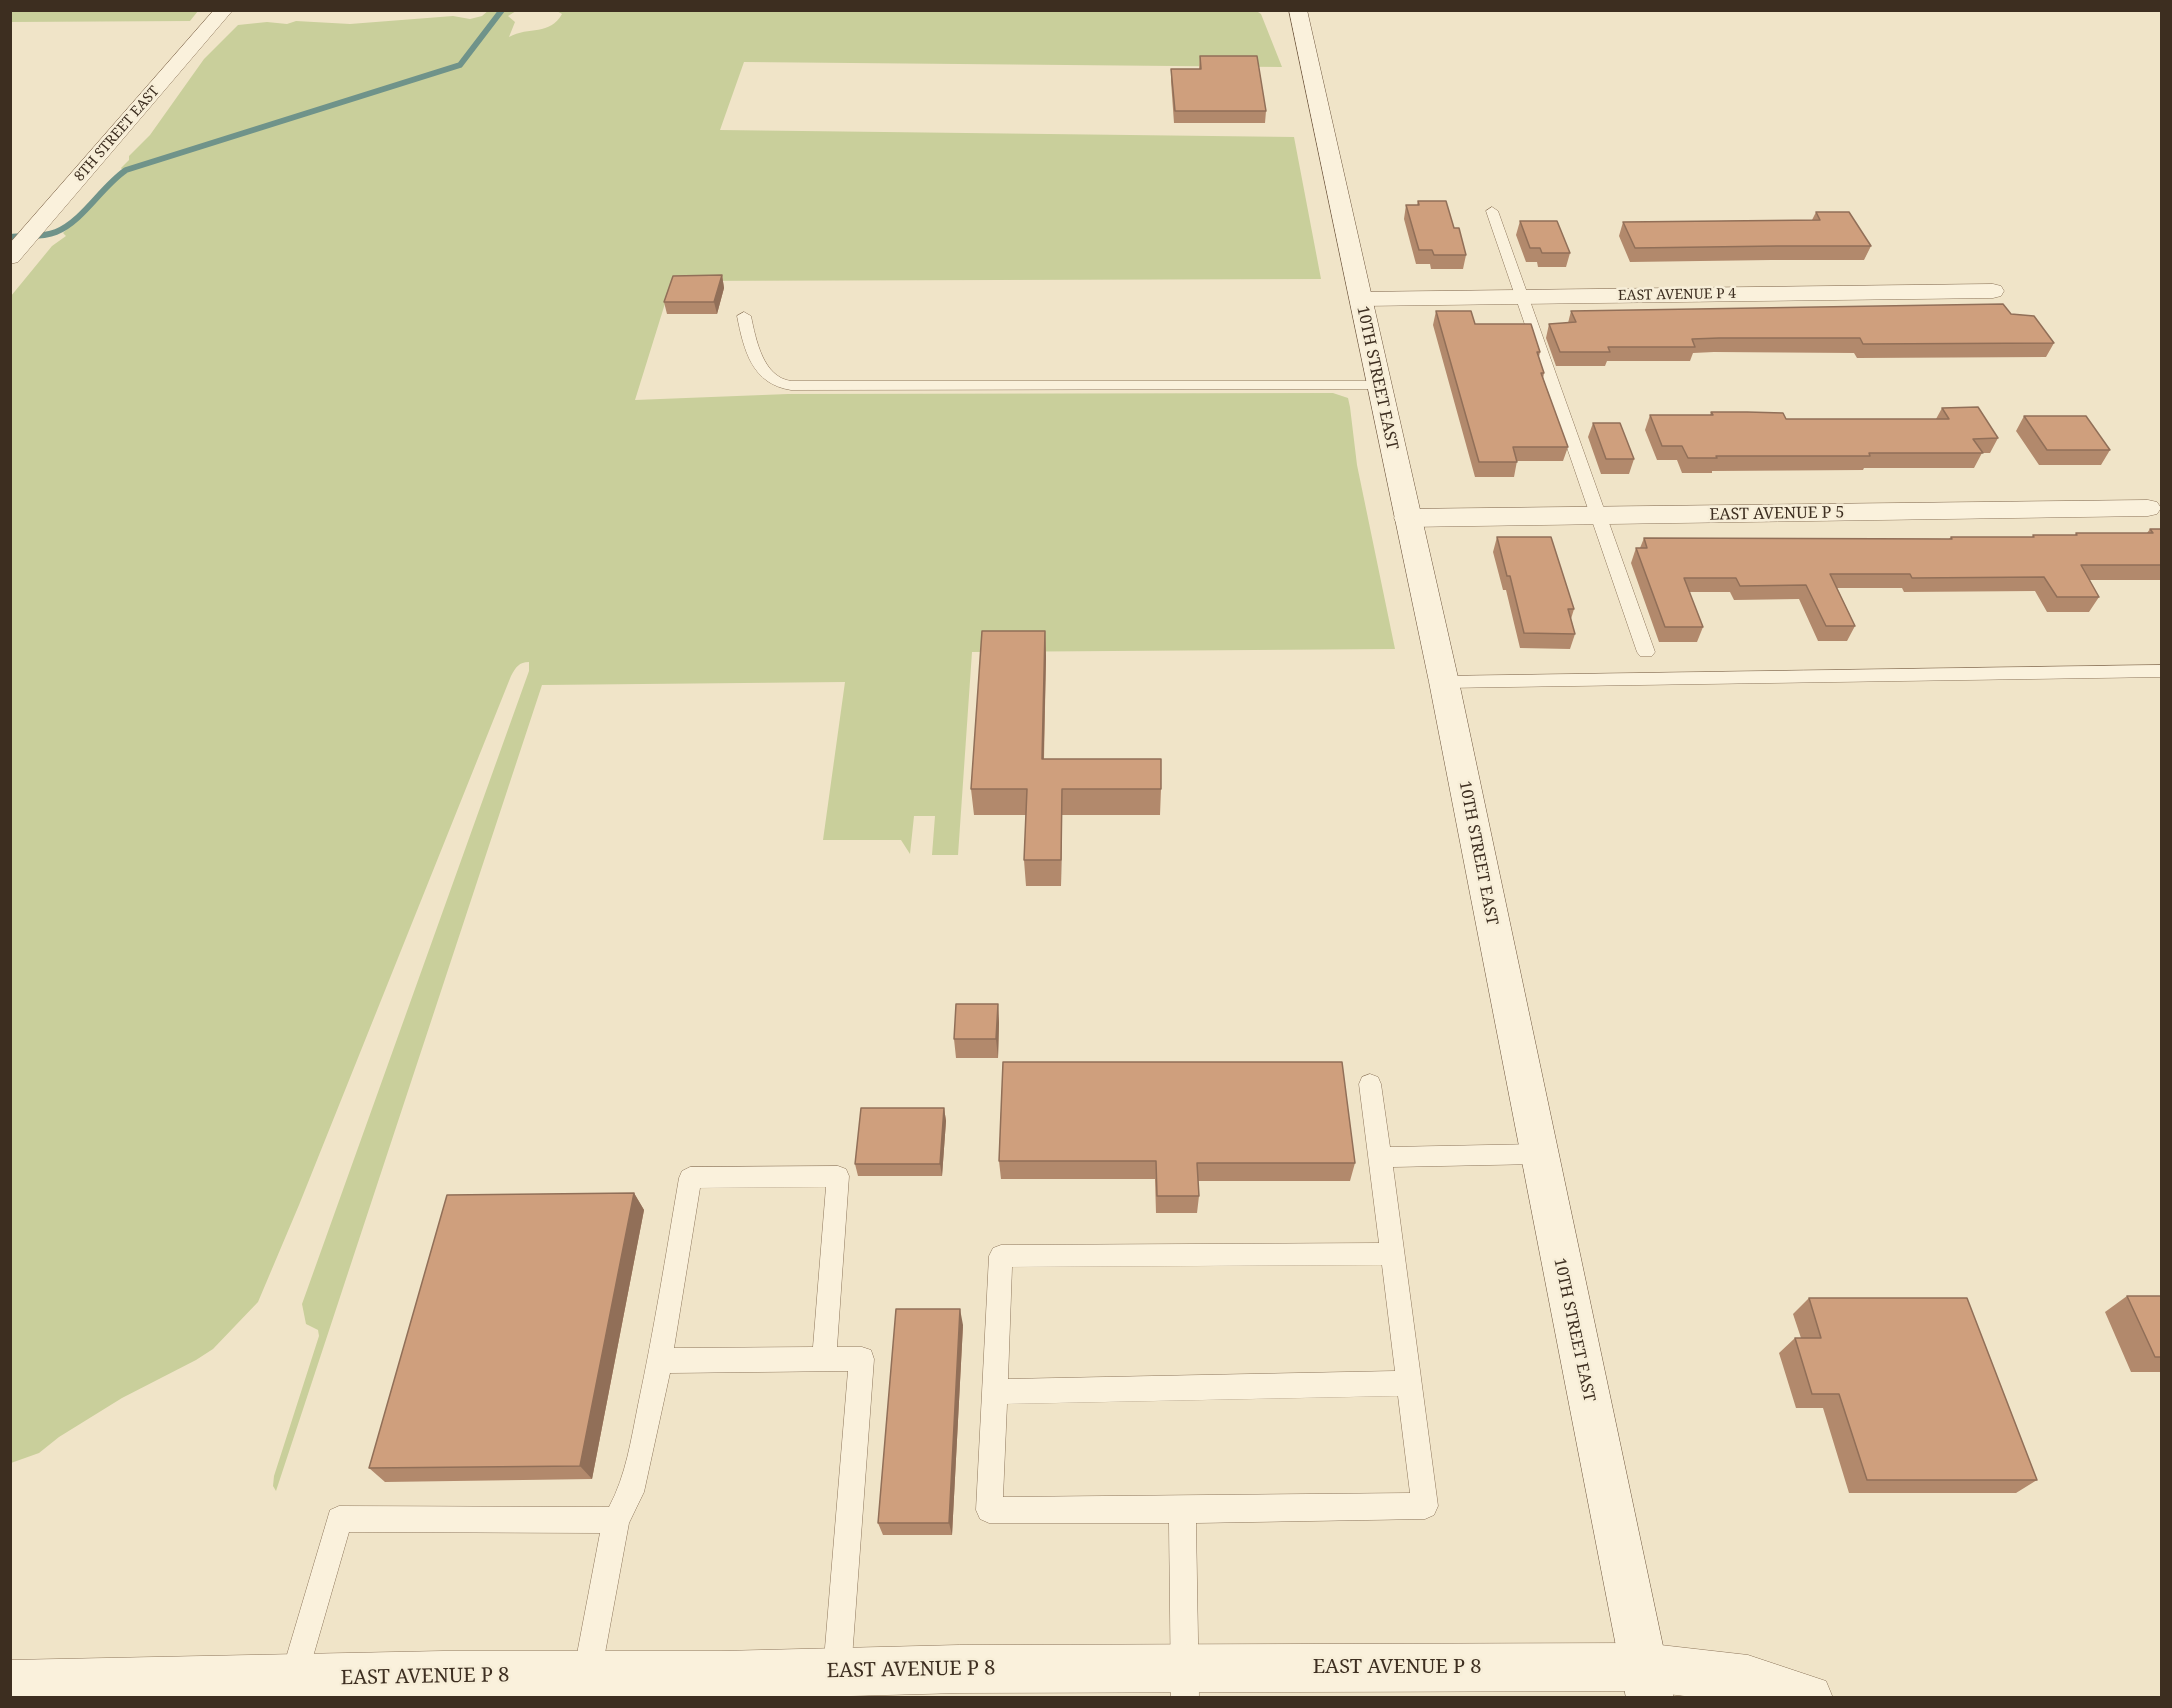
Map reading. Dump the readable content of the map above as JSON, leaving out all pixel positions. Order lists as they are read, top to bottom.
{
  "streets": {
    "street": [
      "8TH STREET EAST",
      "EAST AVENUE P 4",
      "10TH STREET EAST",
      "EAST AVENUE P 5",
      "EAST AVENUE P 8"
    ]
  },
  "crossings": [
    ["EAST AVENUE P 4", "10TH STREET EAST"],
    ["10TH STREET EAST", "EAST AVENUE P 5"],
    ["10TH STREET EAST", "EAST AVENUE P 8"]
  ]
}
